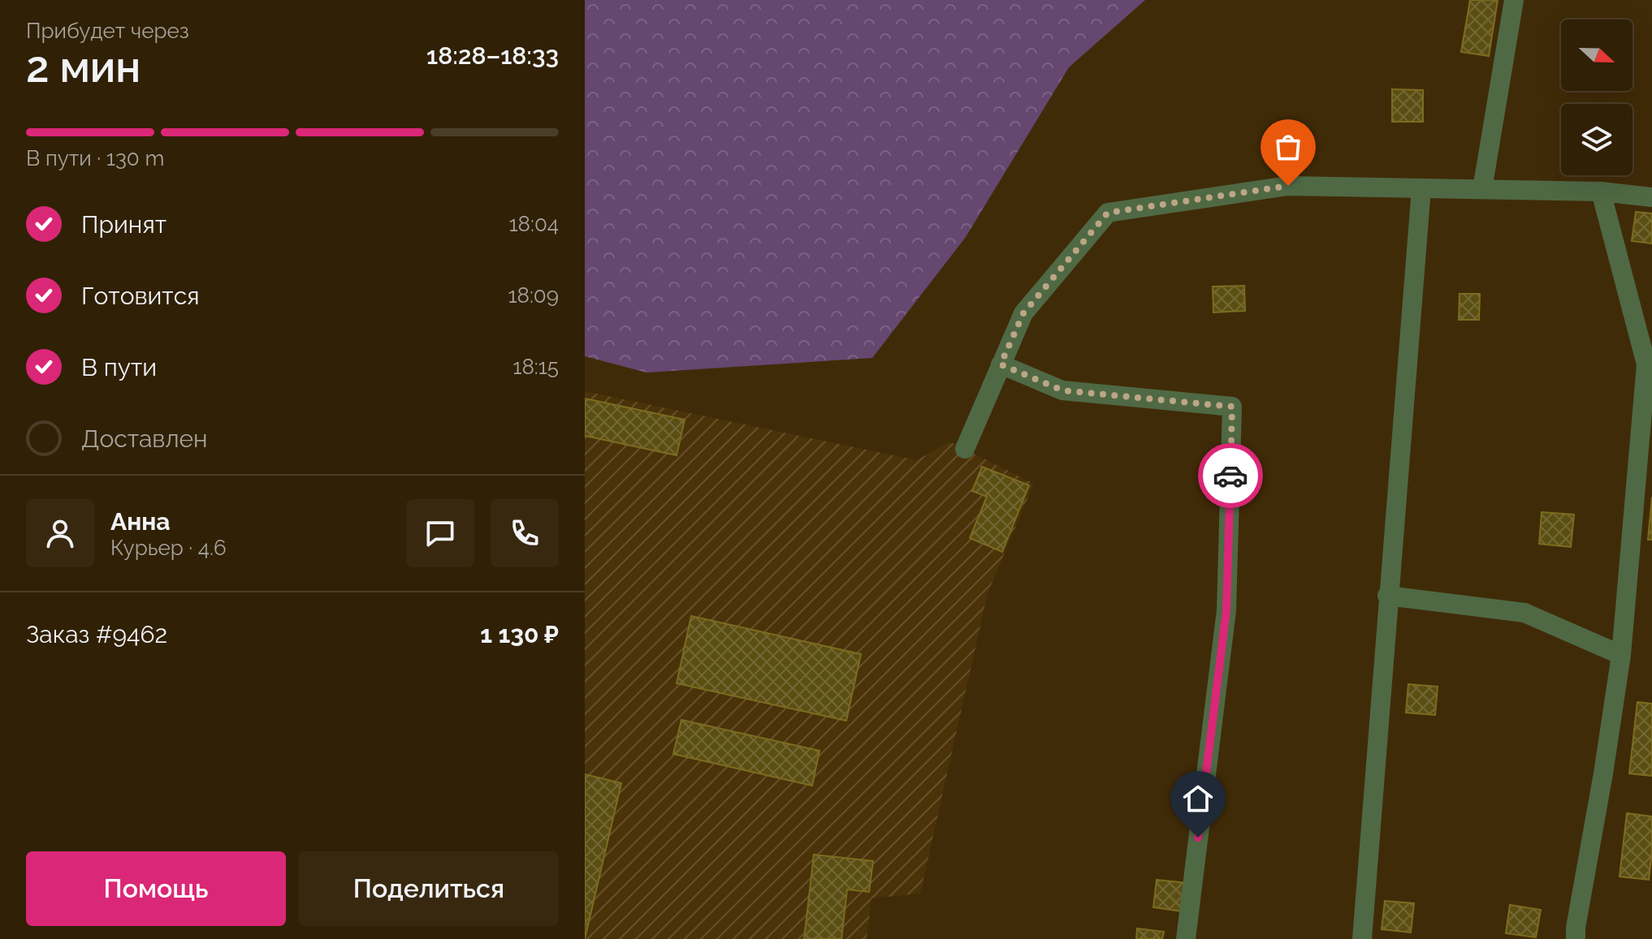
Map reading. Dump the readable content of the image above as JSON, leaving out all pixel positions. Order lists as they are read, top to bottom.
{
  "north": "right",
  "page": {
    "heading": ["2 мин", "Прибудет через", "18:28–18:33"],
    "panel": [
      "Анна",
      "Курьер · 4.6",
      "Заказ #9462",
      "1 130 ₽"
    ],
    "bar": "В пути · 130 m",
    "list": [
      ["Принят", "18:04"],
      ["Готовится", "18:09"],
      ["В пути", "18:15"],
      "Доставлен"
    ],
    "buttons": ["Помощь", "Поделиться"]
  }
}
